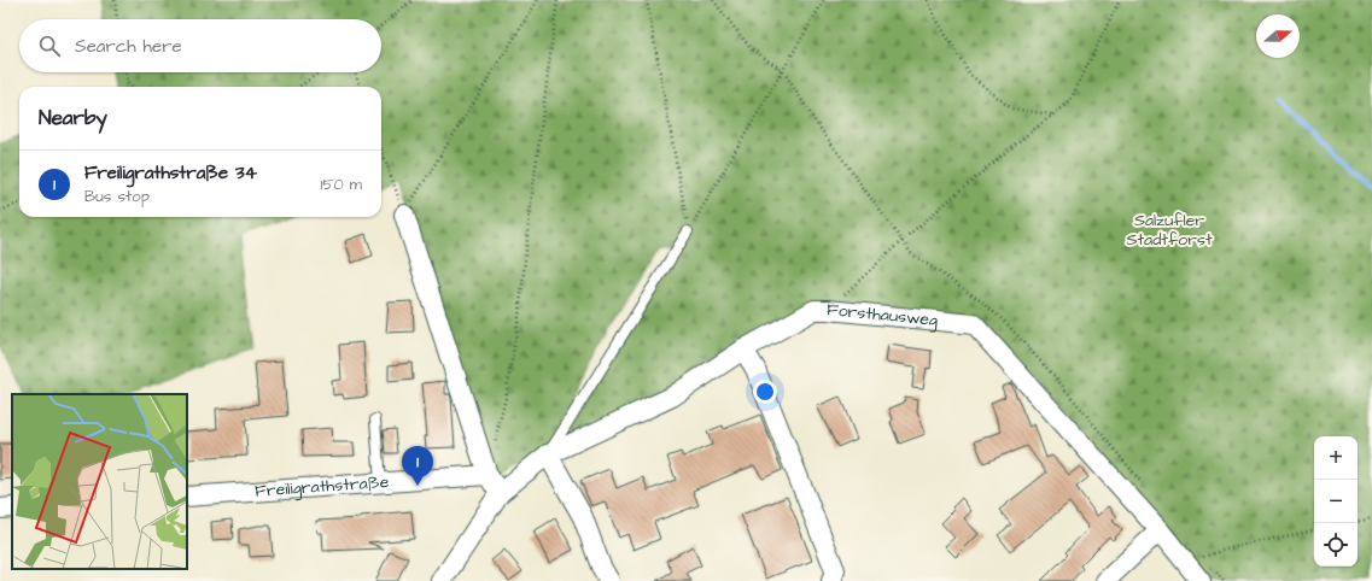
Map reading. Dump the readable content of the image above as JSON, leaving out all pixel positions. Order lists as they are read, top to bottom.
{
  "streets": {
    "street": ["Forsthausweg", "Freiligrathstraße"]
  },
  "parks": ["Salzufler Stadtforst"],
  "north": "right",
  "page": {
    "search": "Search here",
    "heading": "Nearby",
    "list": [
      {
        "mark": "1",
        "name": "Freiligrathstraße 34",
        "note": "Bus stop",
        "value": "150 m"
      }
    ],
    "map_buttons": ["+", "−"],
    "pins": "1"
  }
}
